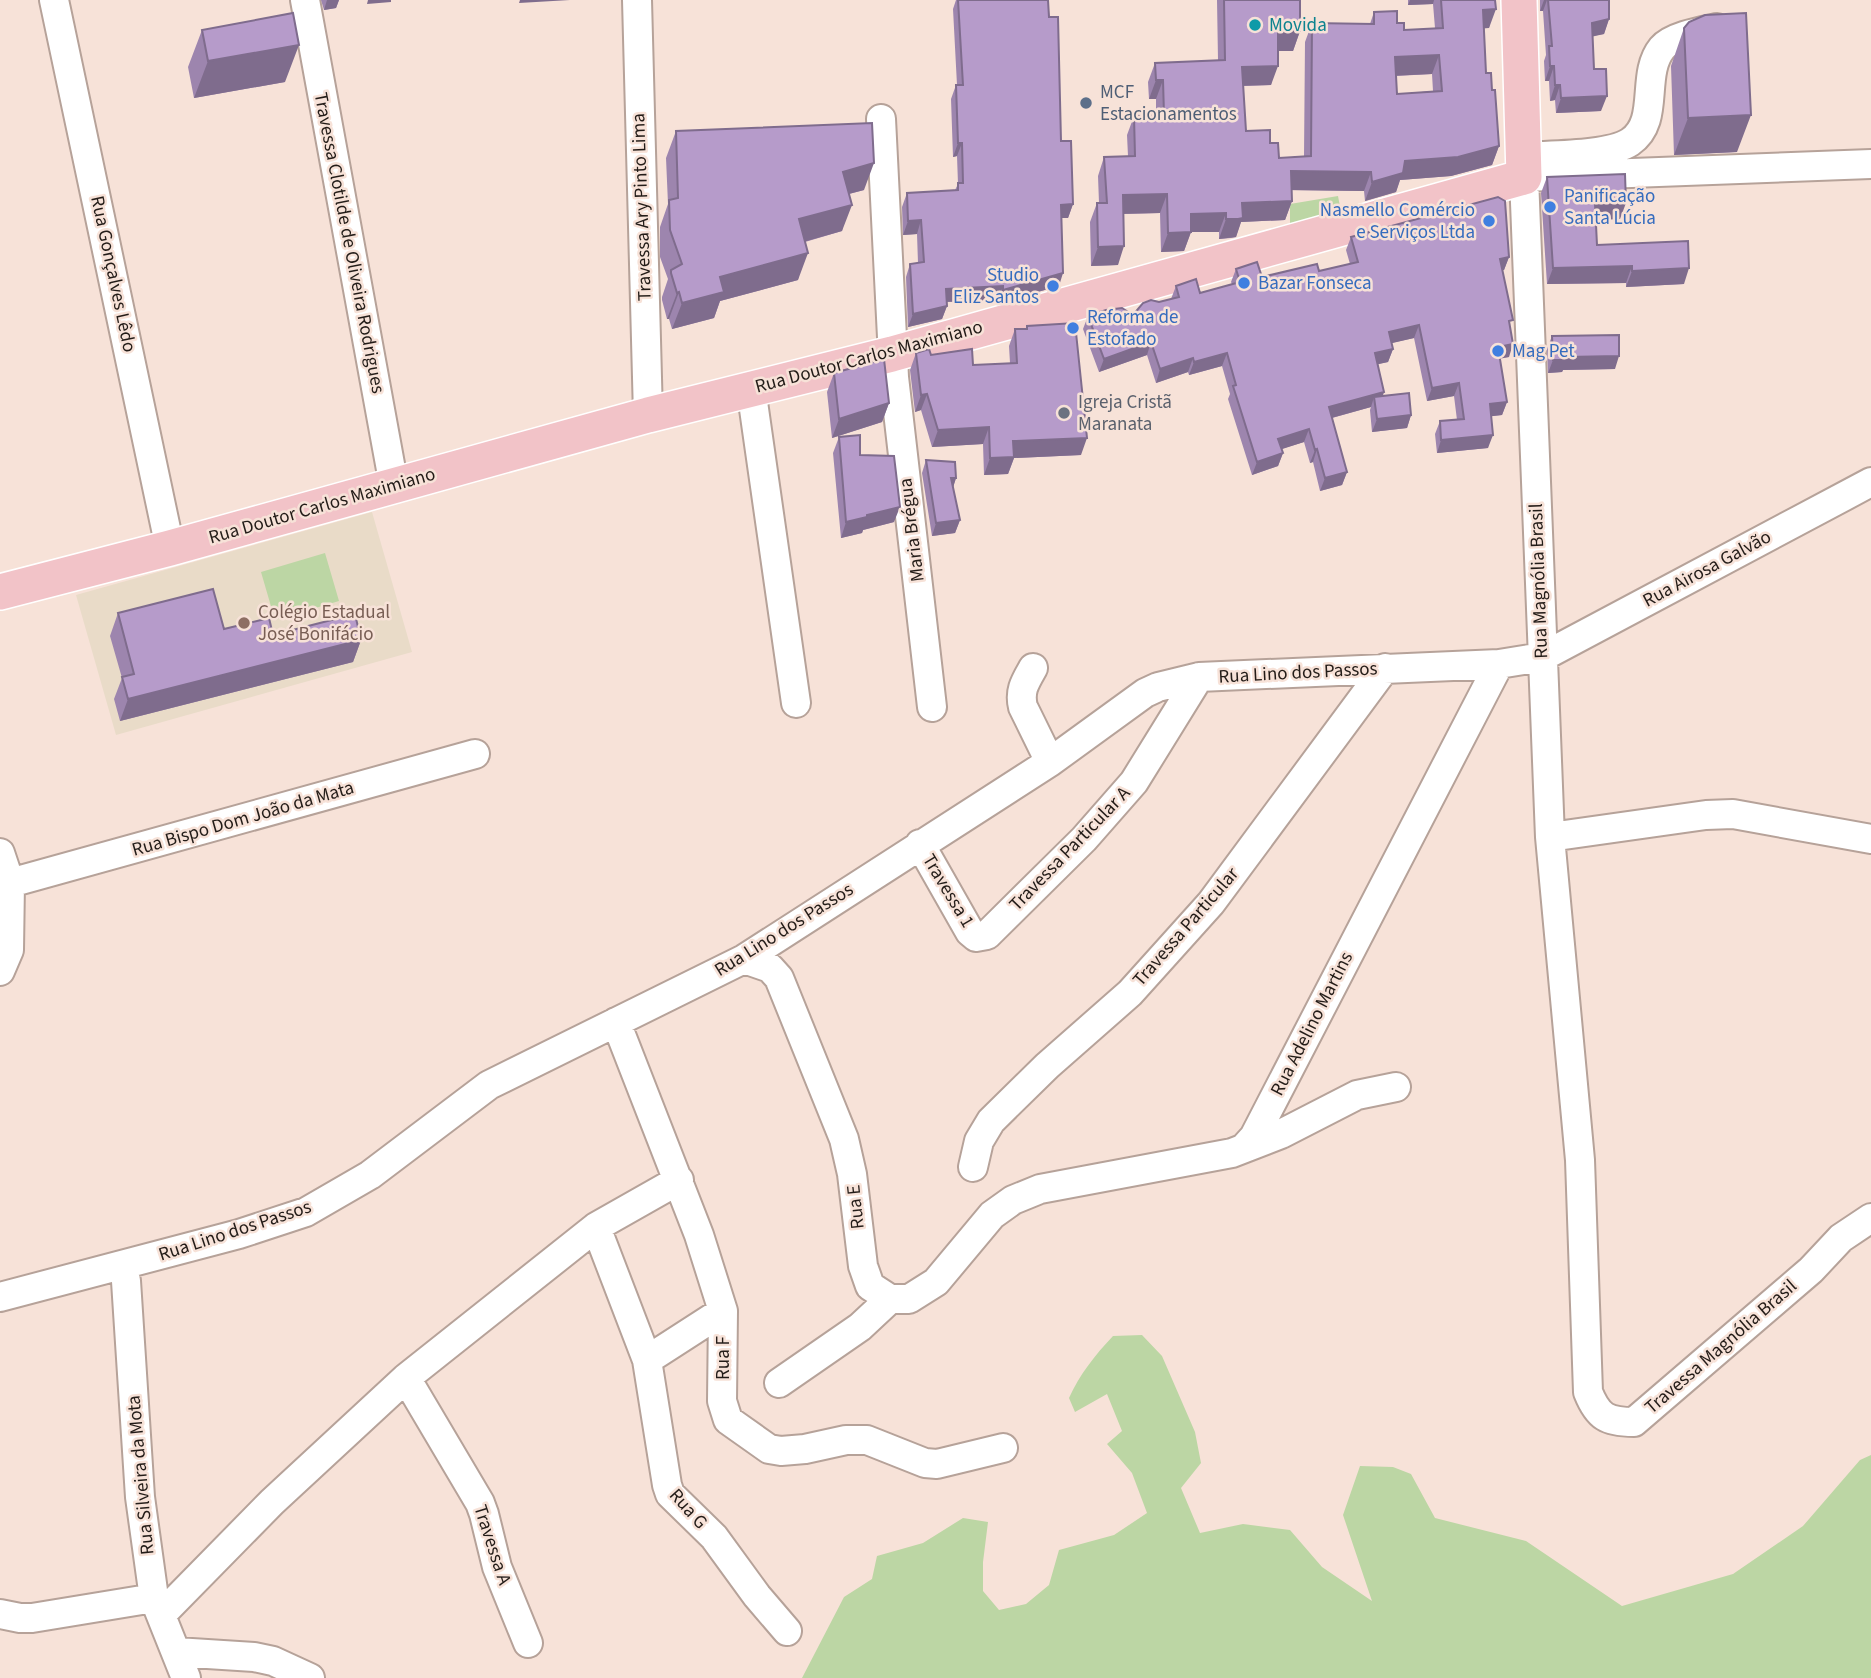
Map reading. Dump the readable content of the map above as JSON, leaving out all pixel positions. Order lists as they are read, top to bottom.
{
  "streets": {
    "main road": ["Rua Doutor Carlos Maximiano", "Rua Magnólia Brasil"],
    "street": [
      "Travessa Ary Pinto Lima",
      "Travessa Clotilde de Oliveira Rodrigues",
      "Rua Gonçalves Lêdo",
      "Maria Brégua",
      "Rua Airosa Galvão",
      "Rua Lino dos Passos",
      "Rua Bispo Dom João da Mata",
      "Travessa Particular A",
      "Travessa 1",
      "Travessa Particular",
      "Rua Adelino Martins",
      "Rua E",
      "Travessa Magnólia Brasil",
      "Rua F",
      "Rua Silveira da Mota",
      "Rua G",
      "Travessa A"
    ]
  },
  "crossings": [
    ["Travessa Ary Pinto Lima", "Rua Doutor Carlos Maximiano"],
    ["Travessa Clotilde de Oliveira Rodrigues", "Rua Doutor Carlos Maximiano"],
    ["Rua Gonçalves Lêdo", "Rua Doutor Carlos Maximiano"],
    ["Rua Doutor Carlos Maximiano", "Maria Brégua"],
    ["Rua Doutor Carlos Maximiano", "Rua Magnólia Brasil"],
    ["Rua Airosa Galvão", "Rua Magnólia Brasil"],
    ["Rua Airosa Galvão", "Rua Lino dos Passos"],
    ["Rua Magnólia Brasil", "Rua Lino dos Passos"],
    ["Rua Magnólia Brasil", "Travessa Magnólia Brasil"],
    ["Rua Lino dos Passos", "Travessa Particular A"],
    ["Rua Lino dos Passos", "Travessa 1"],
    ["Rua Lino dos Passos", "Travessa Particular"],
    ["Rua Lino dos Passos", "Rua Adelino Martins"],
    ["Rua Lino dos Passos", "Rua E"],
    ["Rua Lino dos Passos", "Rua F"],
    ["Rua Lino dos Passos", "Rua Silveira da Mota"],
    ["Travessa Particular A", "Travessa 1"]
  ],
  "places": [
    "Movida",
    "MCF Estacionamentos",
    "Panificação Santa Lúcia",
    "Nasmello Comércio e Serviços Ltda",
    "Bazar Fonseca",
    "Studio Eliz Santos",
    "Reforma de Estofado",
    "Mag Pet",
    "Igreja Cristã Maranata",
    "Colégio Estadual José Bonifácio"
  ]
}
